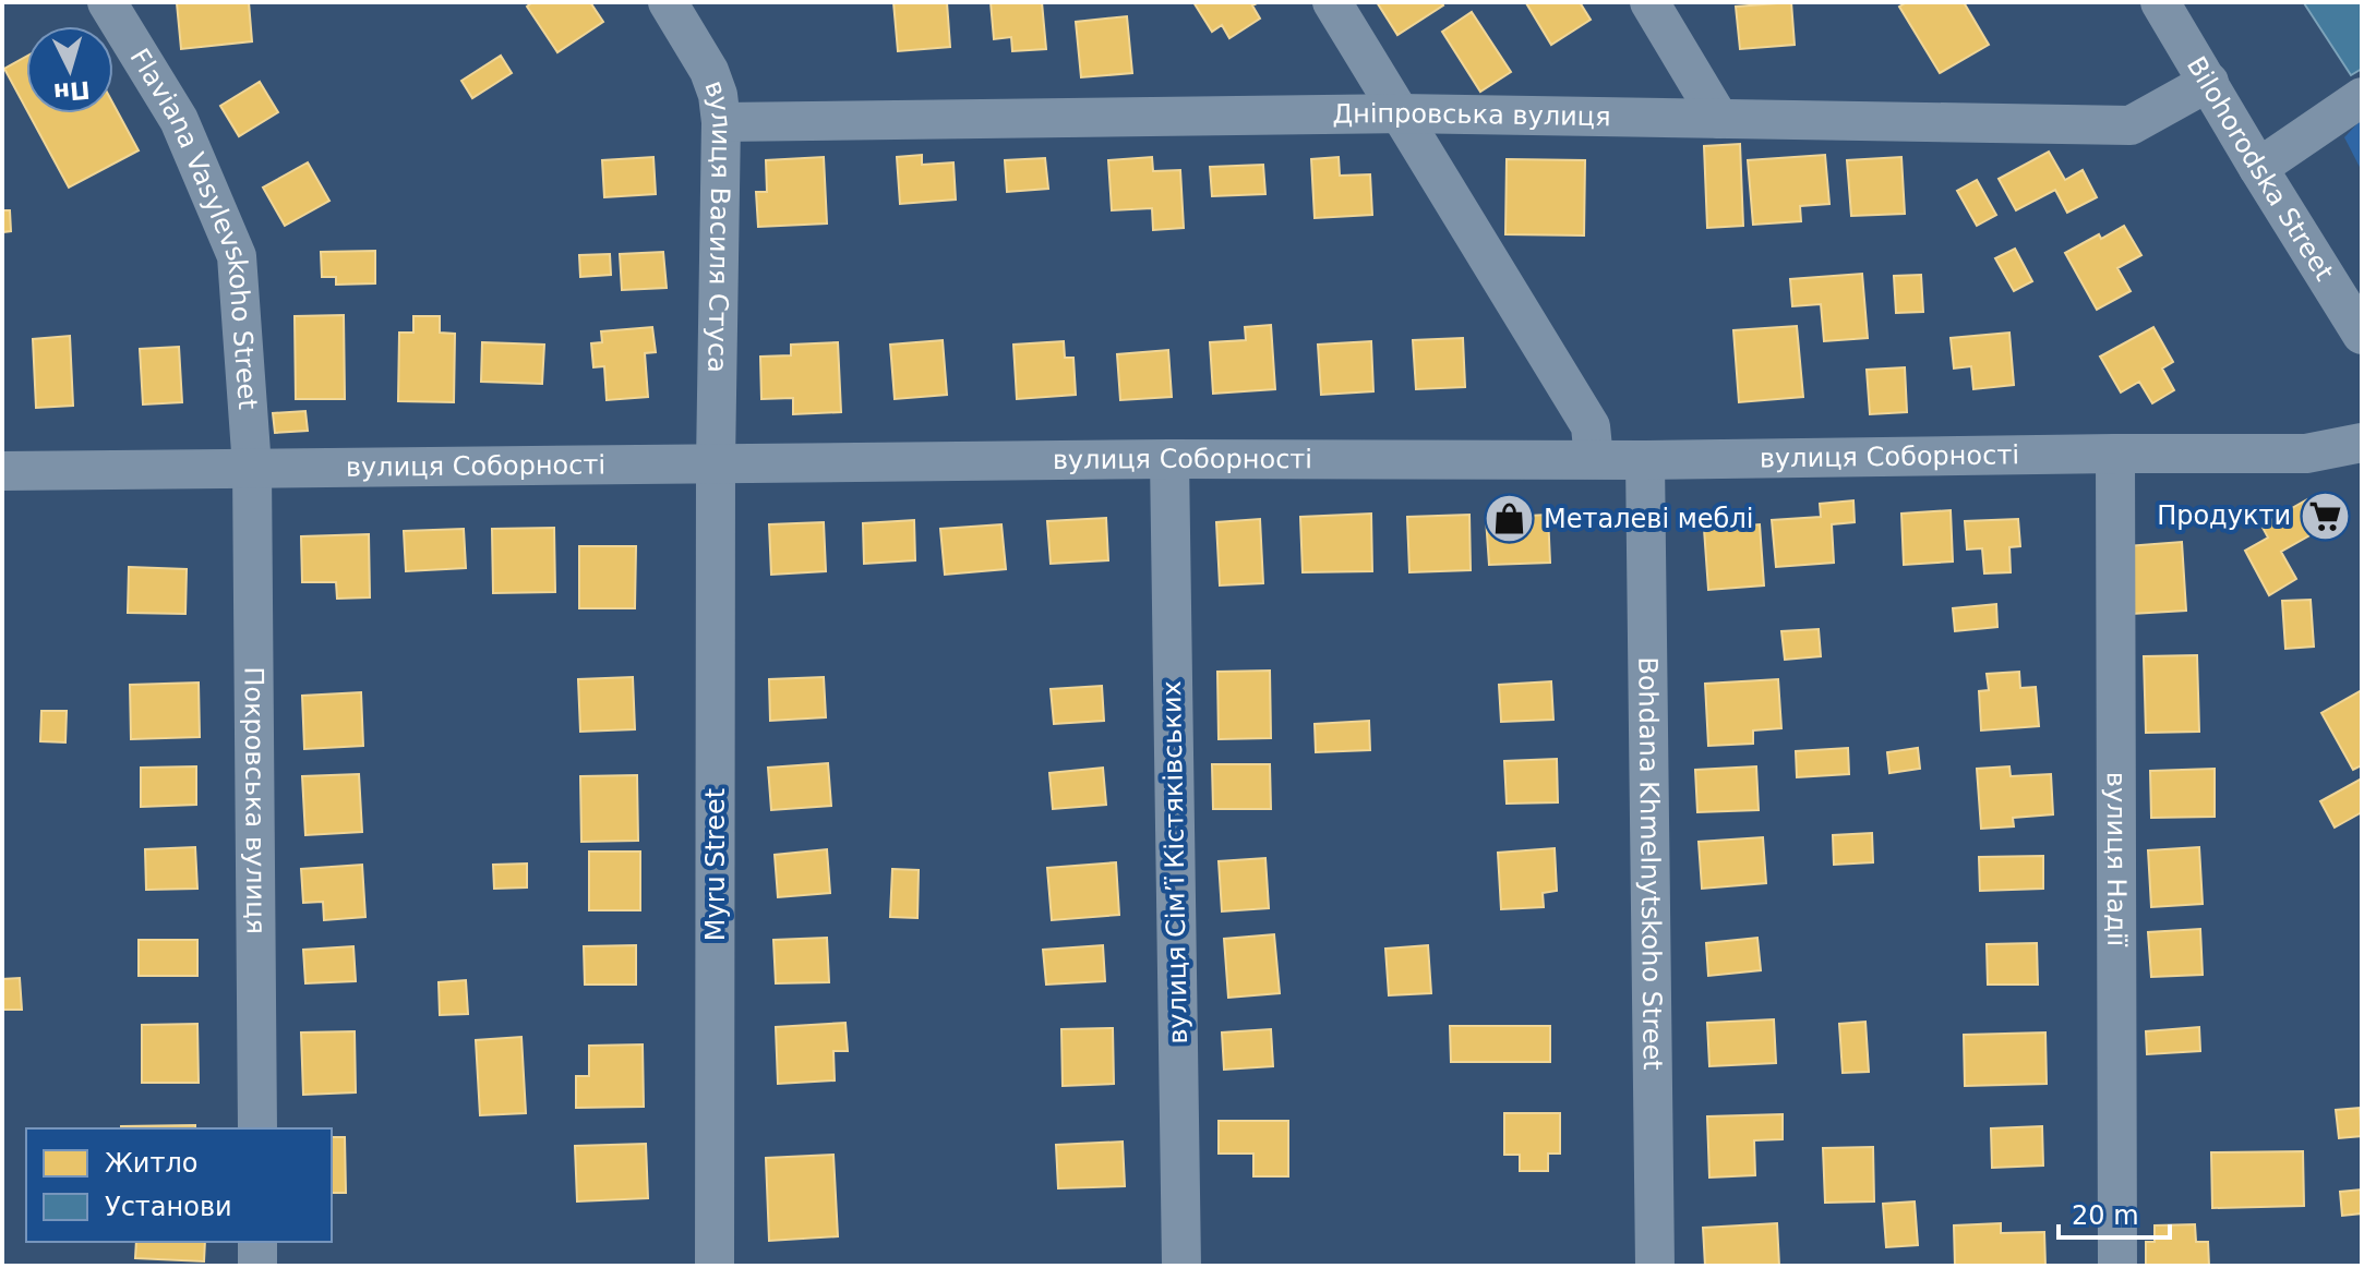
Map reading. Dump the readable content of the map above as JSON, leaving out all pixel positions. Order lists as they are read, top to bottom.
{
  "streets": {
    "street": [
      "Дніпровська вулиця",
      "Bilohorodska Street",
      "вулиця Василя Стуса",
      "Flaviana Vasylevskoho Street",
      "вулиця Соборності",
      "Покровська вулиця",
      "вулиця Надії",
      "вулиця Сімʼї Кістяківських",
      "Bohdana Khmelnytskoho Street",
      "Myru Street"
    ]
  },
  "crossings": [
    ["Дніпровська вулиця", "Bilohorodska Street"],
    ["Дніпровська вулиця", "вулиця Василя Стуса"],
    ["вулиця Василя Стуса", "вулиця Соборності"],
    ["вулиця Василя Стуса", "Myru Street"],
    ["Flaviana Vasylevskoho Street", "вулиця Соборності"],
    ["Flaviana Vasylevskoho Street", "Покровська вулиця"],
    ["вулиця Соборності", "Покровська вулиця"],
    ["вулиця Соборності", "вулиця Надії"],
    ["вулиця Соборності", "вулиця Сімʼї Кістяківських"],
    ["вулиця Соборності", "Bohdana Khmelnytskoho Street"],
    ["вулиця Соборності", "Myru Street"]
  ],
  "places": {
    "supermarket": ["Продукти"],
    "shop": ["Металеві меблі"]
  },
  "legend": ["Житло", "Установи"],
  "scale_bar": "20 m",
  "north": "bottom"
}
